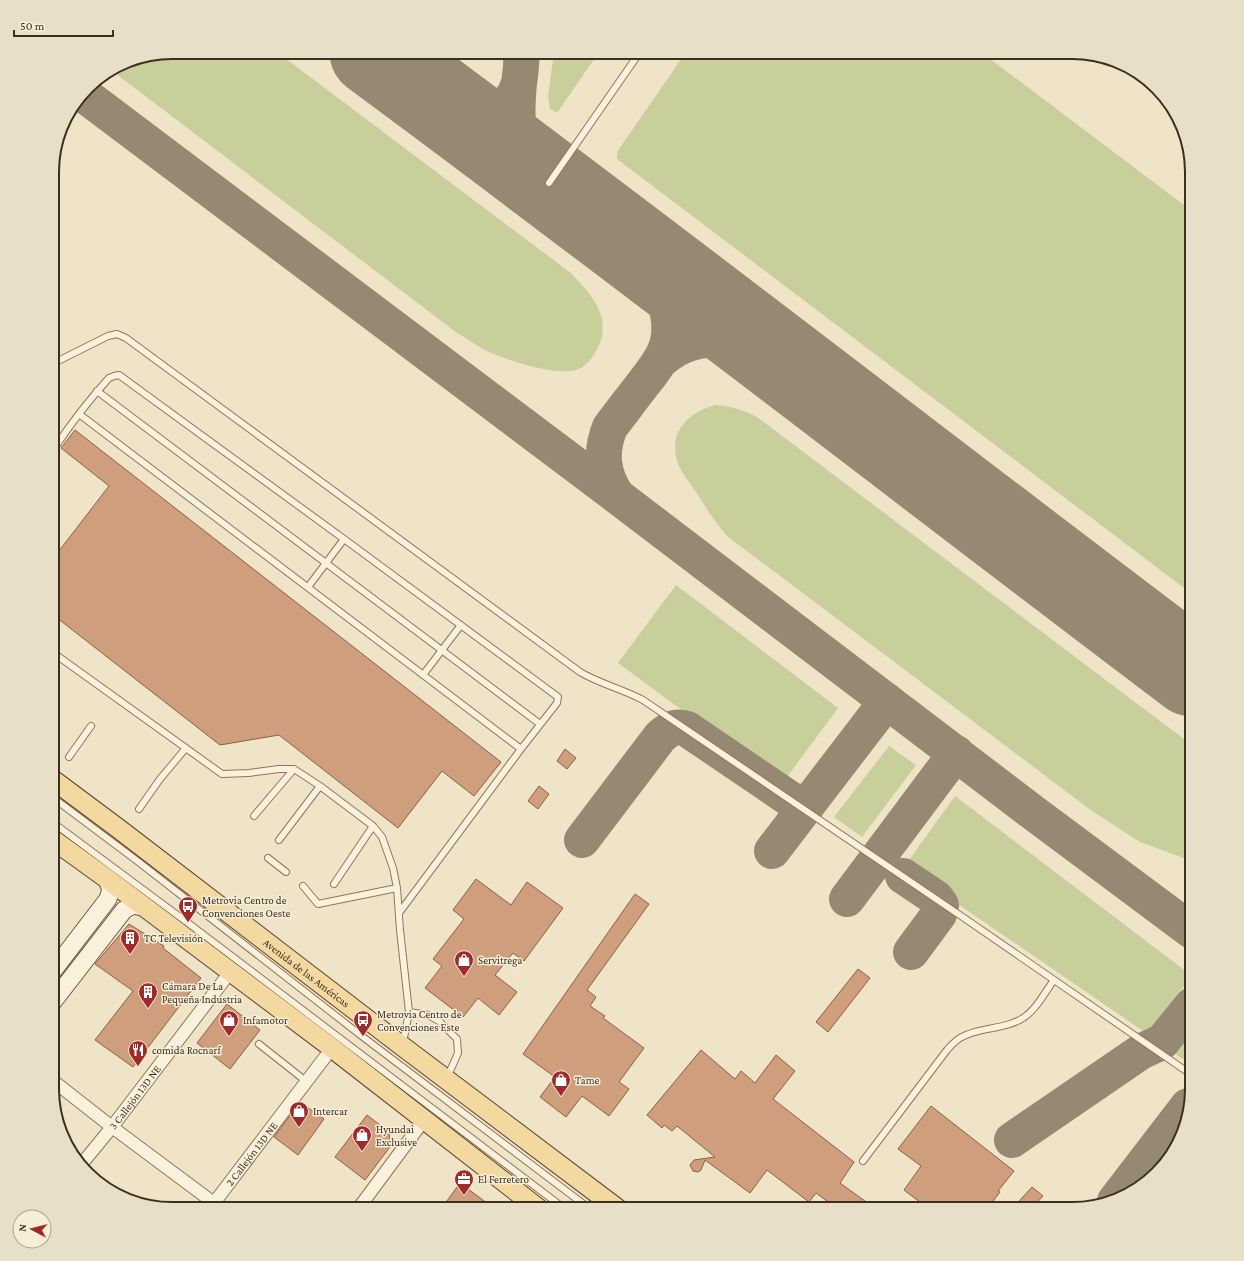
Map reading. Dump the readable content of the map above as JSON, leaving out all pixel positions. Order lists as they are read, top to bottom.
{
  "streets": {
    "main road": ["Avenida de las Américas"],
    "street": ["3 Callejón 13D NE", "2 Callejón 13D NE"]
  },
  "places": {
    "bus stop": ["Metrovia Centro de Convenciones Oeste", "Metrovia Centro de Convenciones Este"],
    "building": ["TC Televisión", "Cámara De La Pequeña Industria"],
    "shop": [
      "Servitrega",
      "Infamotor",
      "Tame",
      "Intercar",
      "Hyundai Exclusive"
    ],
    "restaurant": ["comida Rocnarf"],
    "office": ["El Ferretero"]
  },
  "scale_bar": "50 m",
  "north": "left"
}
